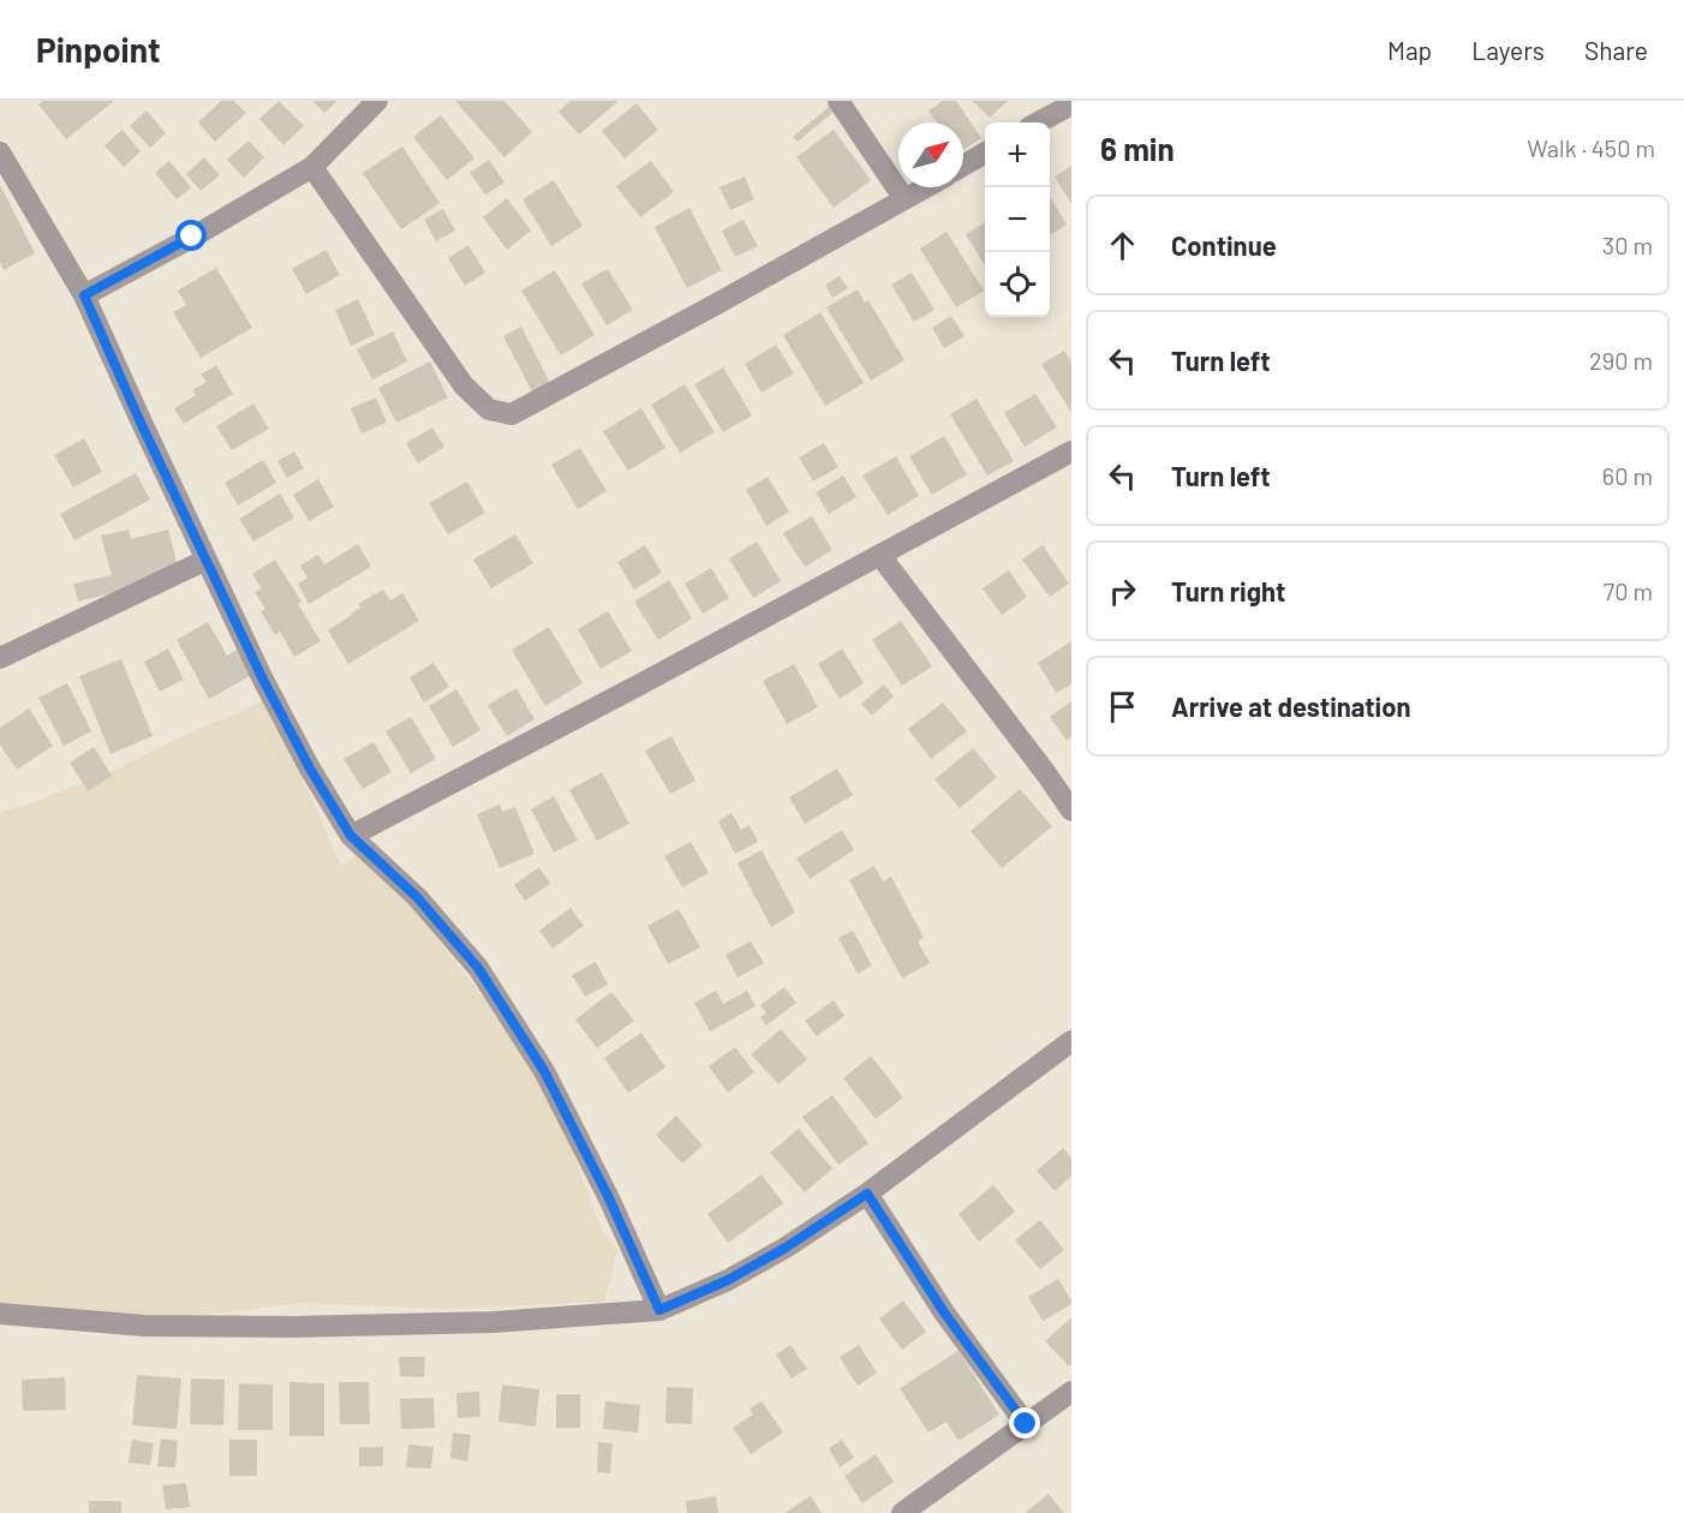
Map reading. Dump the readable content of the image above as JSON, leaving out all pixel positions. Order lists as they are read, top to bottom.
{
  "north": "top right",
  "page": {
    "header": "Pinpoint",
    "nav": ["Map", "Layers", "Share"],
    "heading": ["6 min", "Walk · 450 m"],
    "map_buttons": ["+", "−"],
    "list": [
      ["Continue", "30 m"],
      ["Turn left", "290 m"],
      ["Turn left", "60 m"],
      ["Turn right", "70 m"],
      "Arrive at destination"
    ]
  }
}
